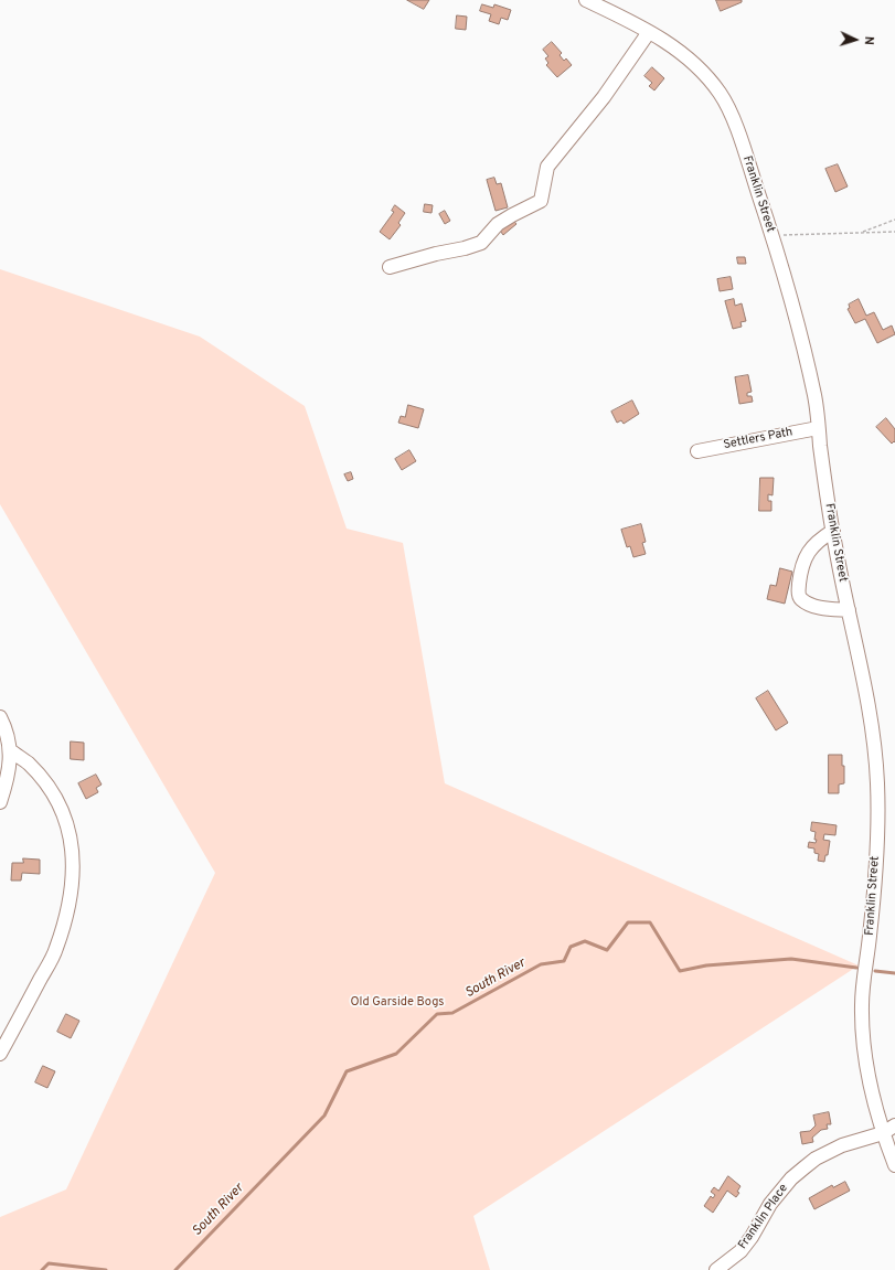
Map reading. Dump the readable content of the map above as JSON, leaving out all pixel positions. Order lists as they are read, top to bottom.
{
  "streets": {
    "street": ["Franklin Street", "Settlers Path", "Franklin Place"]
  },
  "crossings": [
    ["Franklin Street", "Settlers Path"],
    ["Franklin Street", "Franklin Place"]
  ],
  "water": ["South River"],
  "parks": ["Old Garside Bogs"],
  "north": "right"
}
